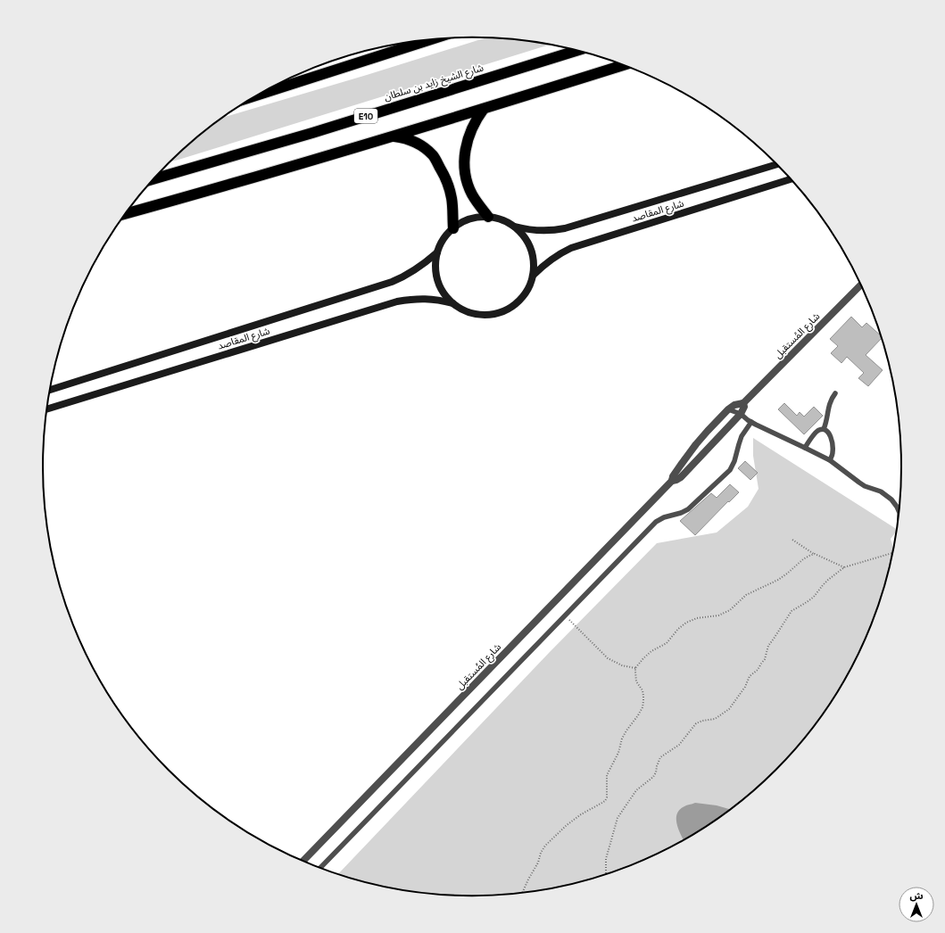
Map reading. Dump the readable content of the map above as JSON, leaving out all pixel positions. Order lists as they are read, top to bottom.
{
  "streets": {
    "highway": ["شارع الشيخ زايد بن سلطان", "E10"],
    "street": ["شارع المقاصد", "شارع المُستقبل"]
  },
  "north": "top"
}
